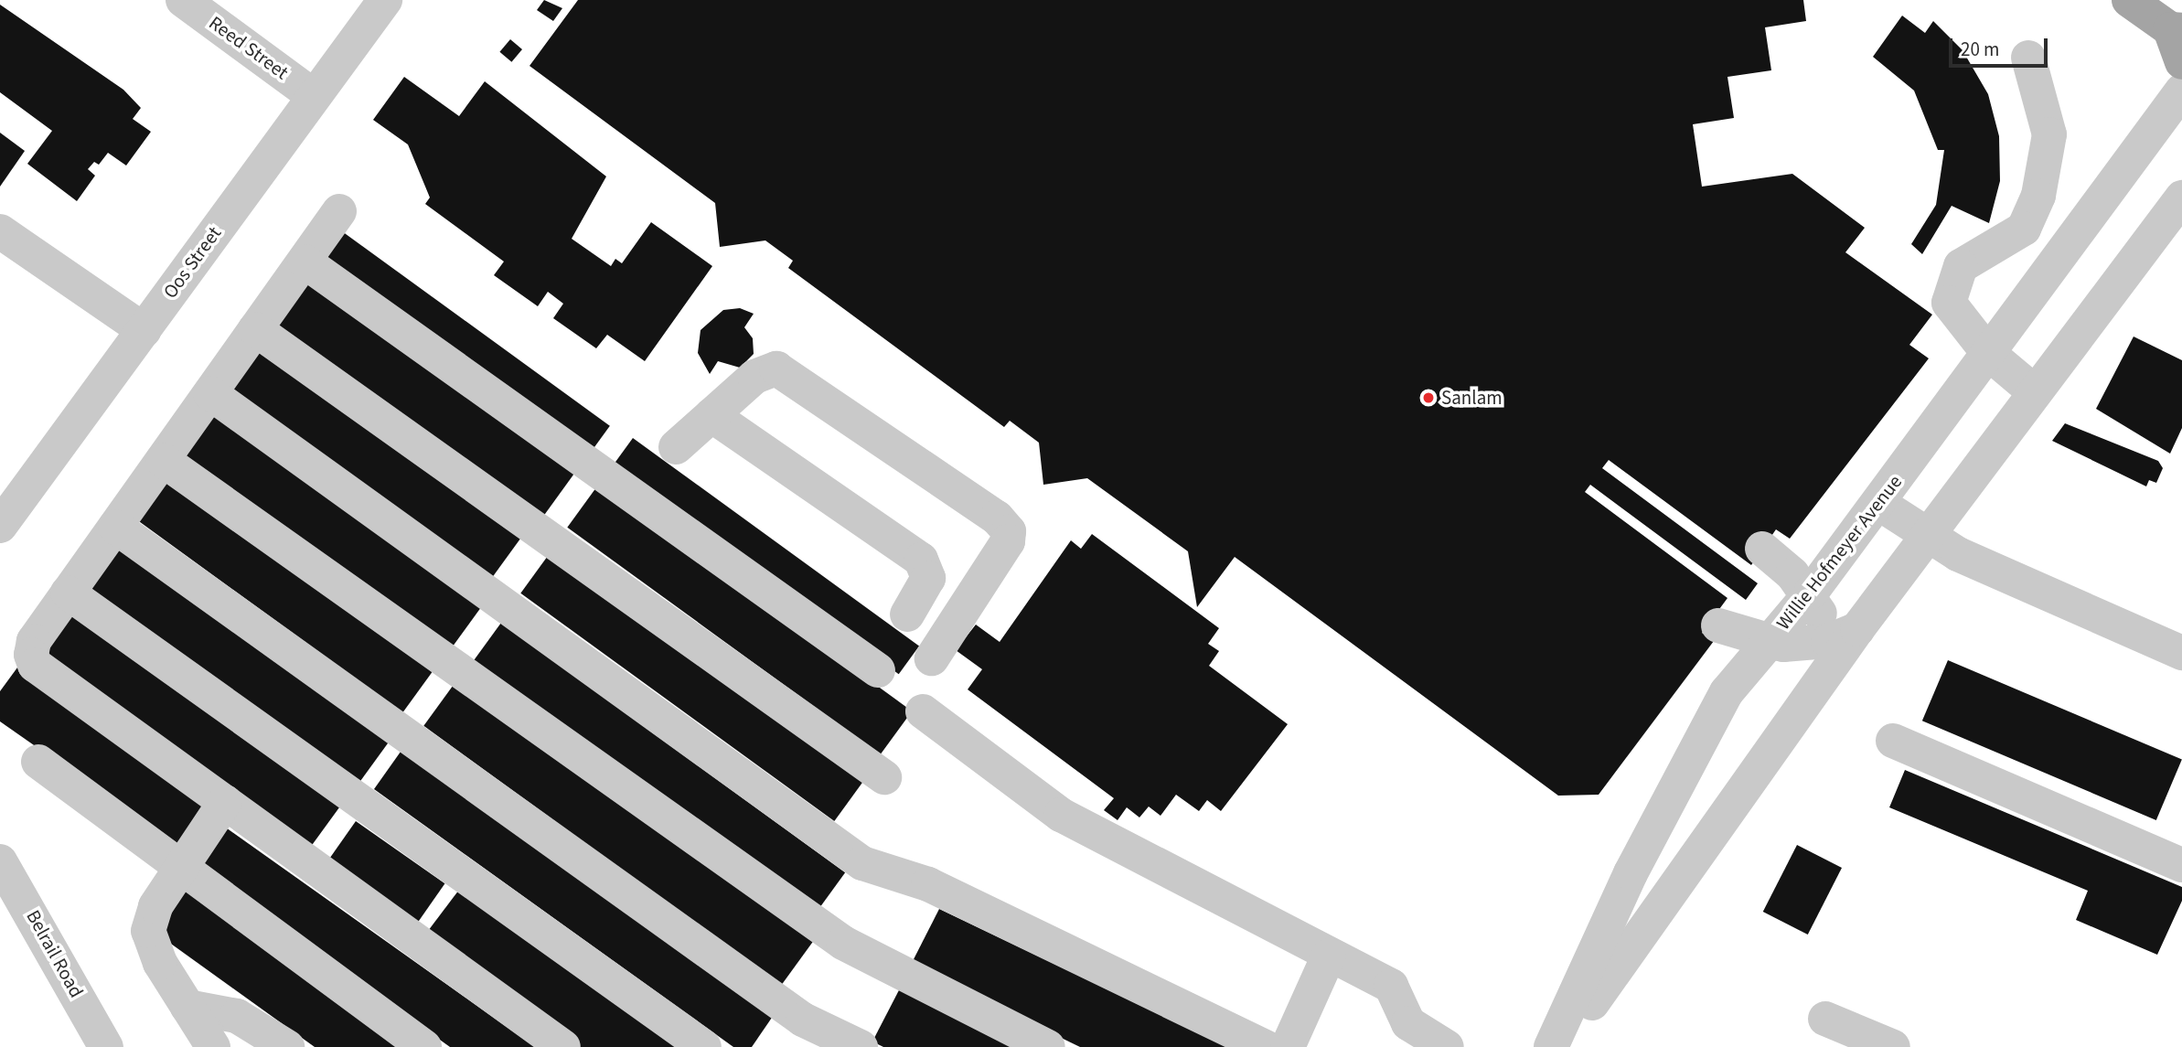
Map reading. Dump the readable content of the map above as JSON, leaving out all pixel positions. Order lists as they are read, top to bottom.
{
  "streets": {
    "street": [
      "Reed Street",
      "Oos Street",
      "Willie Hofmeyer Avenue",
      "Belrail Road"
    ]
  },
  "crossings": [
    ["Reed Street", "Oos Street"]
  ],
  "places": ["Sanlam"],
  "scale_bar": "20 m"
}
